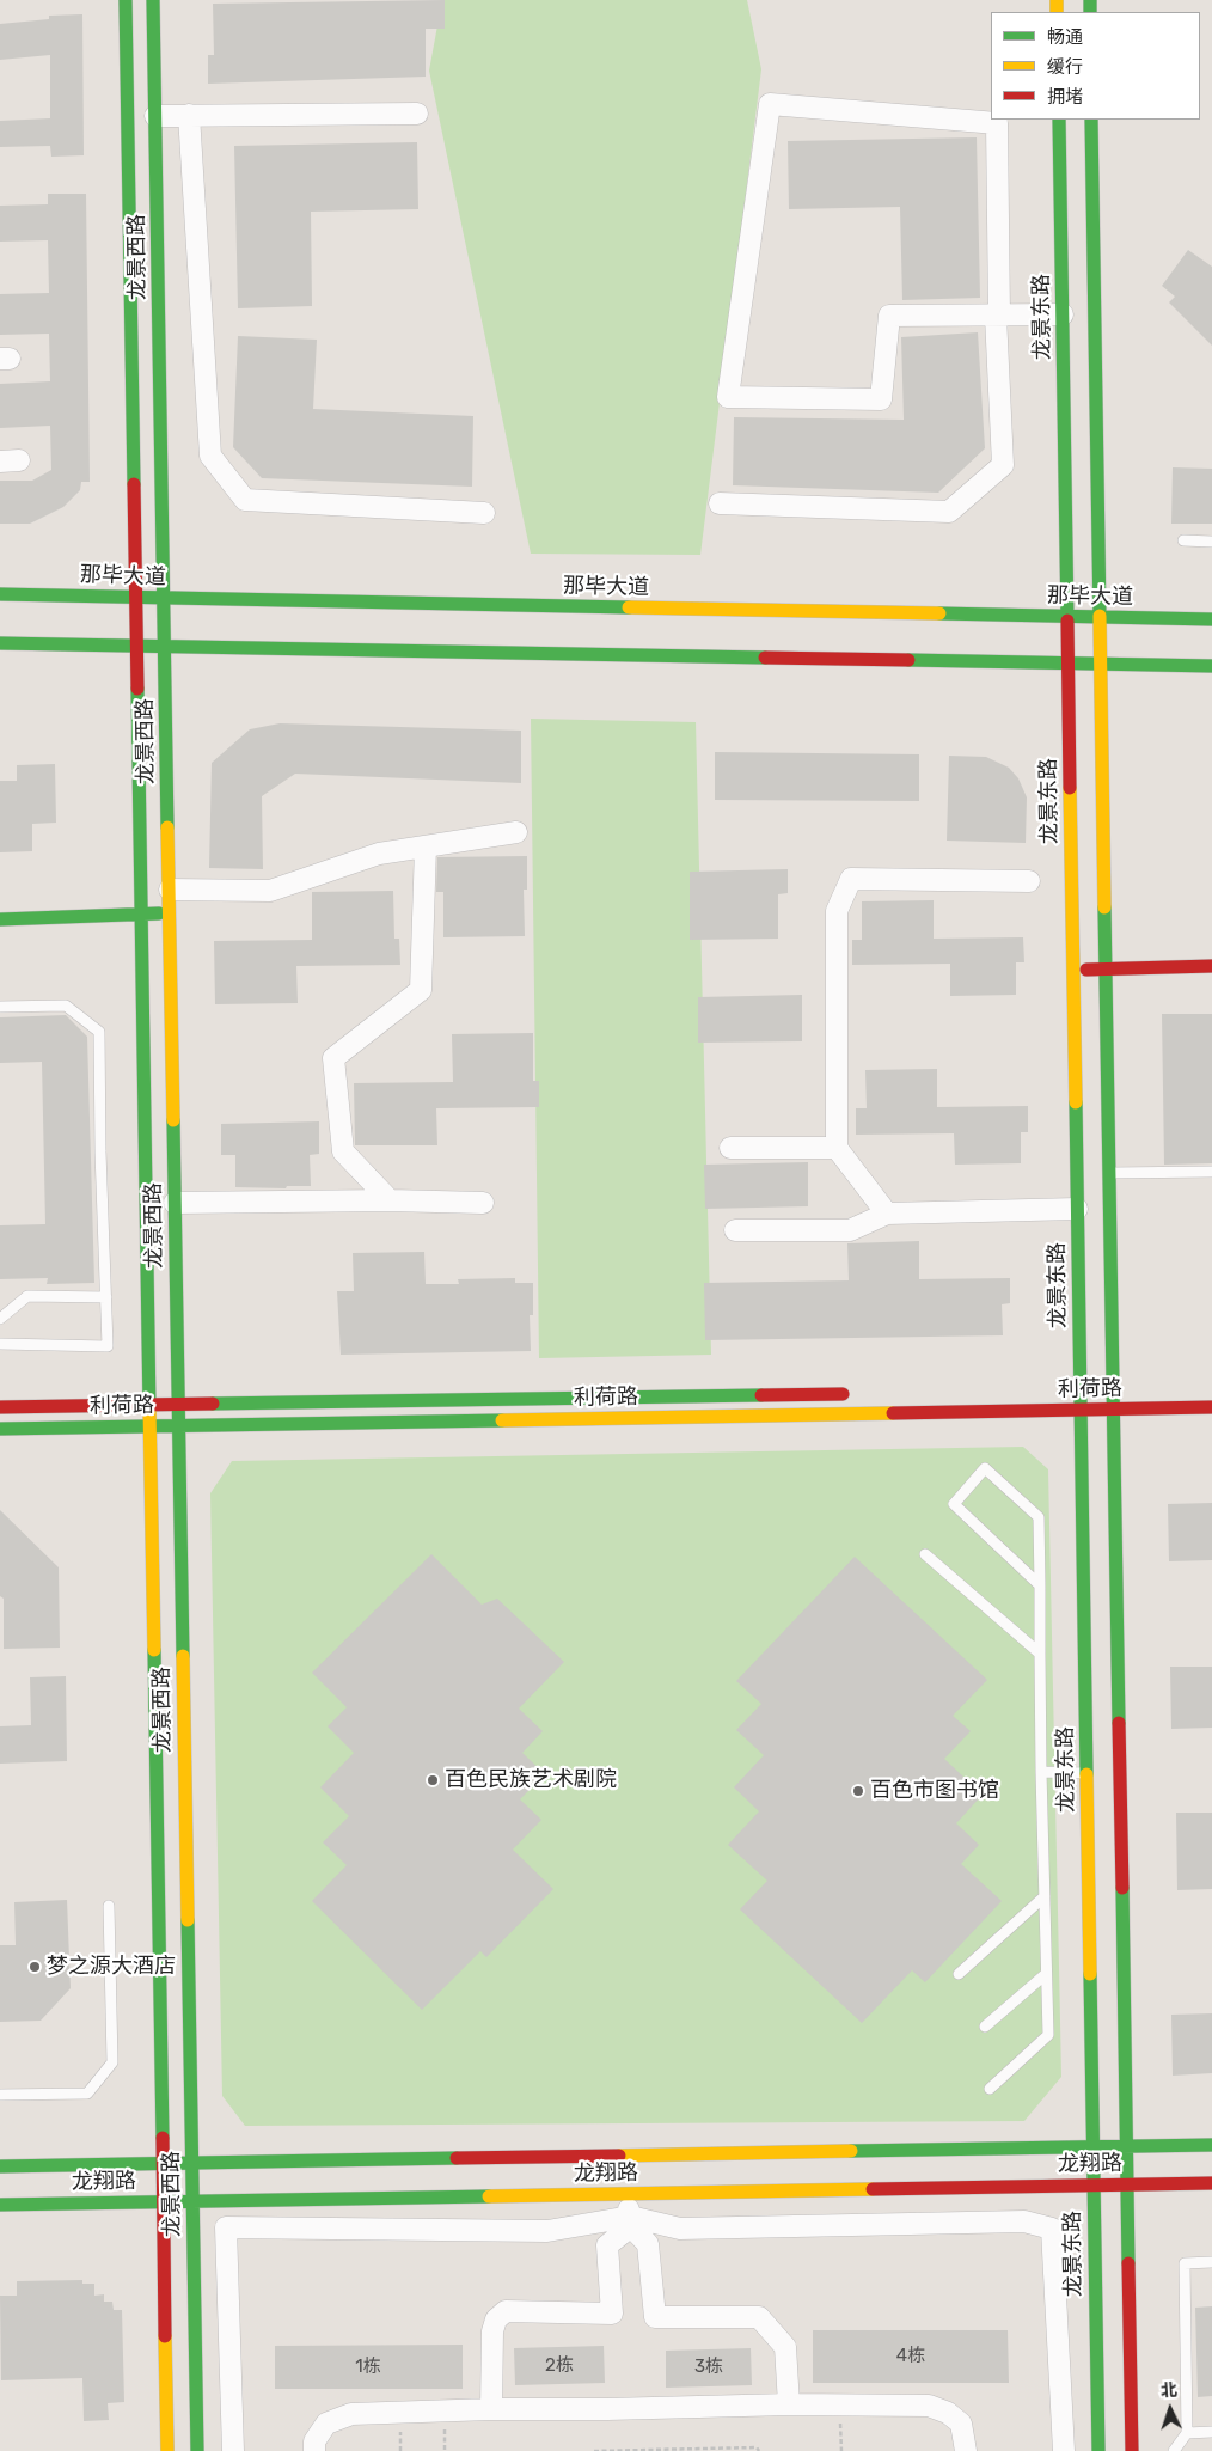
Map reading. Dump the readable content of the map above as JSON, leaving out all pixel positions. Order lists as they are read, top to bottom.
{
  "streets": {
    "main road": [
      "龙景西路",
      "龙景东路",
      "那毕大道",
      "利荷路",
      "龙翔路"
    ]
  },
  "crossings": [
    ["龙景西路", "那毕大道"],
    ["龙景西路", "利荷路"],
    ["龙景西路", "龙翔路"],
    ["龙景东路", "那毕大道"],
    ["龙景东路", "利荷路"],
    ["龙景东路", "龙翔路"]
  ],
  "places": ["百色民族艺术剧院", "百色市图书馆", "梦之源大酒店"],
  "house_numbers": [
    "4栋",
    "2栋",
    "1栋",
    "3栋"
  ],
  "legend": ["畅通", "缓行", "拥堵"],
  "north": "top"
}
